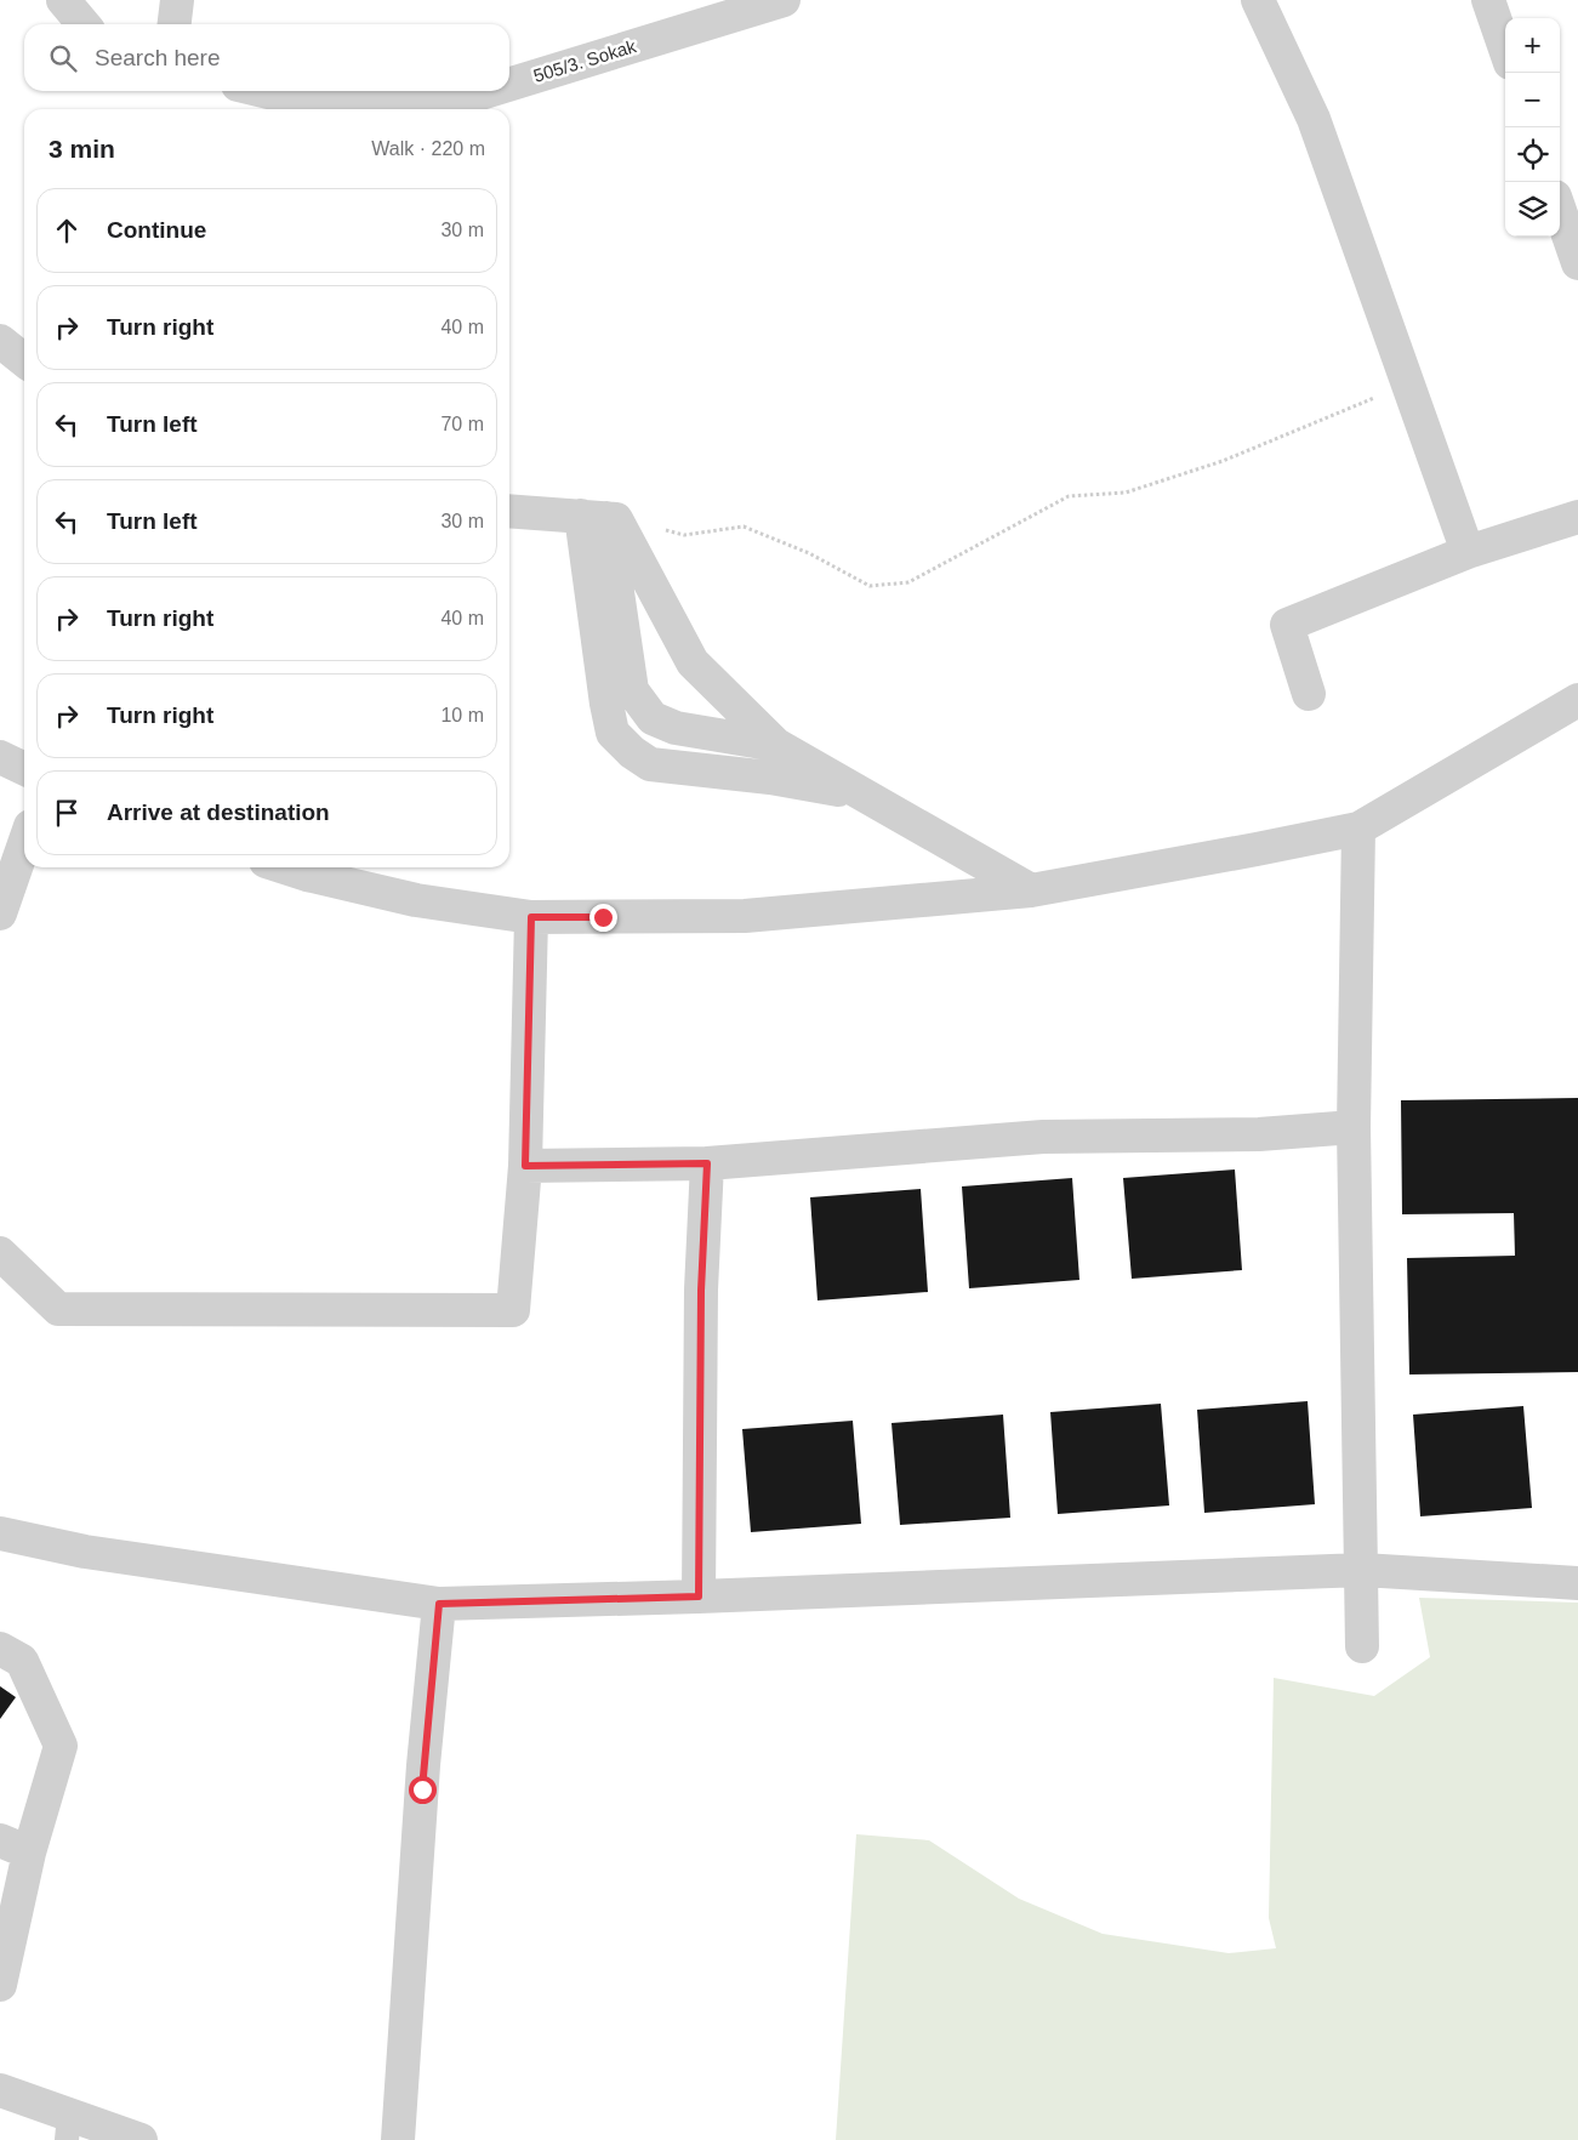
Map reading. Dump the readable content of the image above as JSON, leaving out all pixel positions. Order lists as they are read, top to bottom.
{
  "streets": {
    "street": ["505/3. Sokak"]
  },
  "page": {
    "map_buttons": ["+", "−"],
    "search": "Search here",
    "heading": ["3 min", "Walk · 220 m"],
    "list": [
      ["Continue", "30 m"],
      ["Turn right", "40 m"],
      ["Turn left", "70 m"],
      ["Turn left", "30 m"],
      ["Turn right", "40 m"],
      ["Turn right", "10 m"],
      "Arrive at destination"
    ]
  }
}
